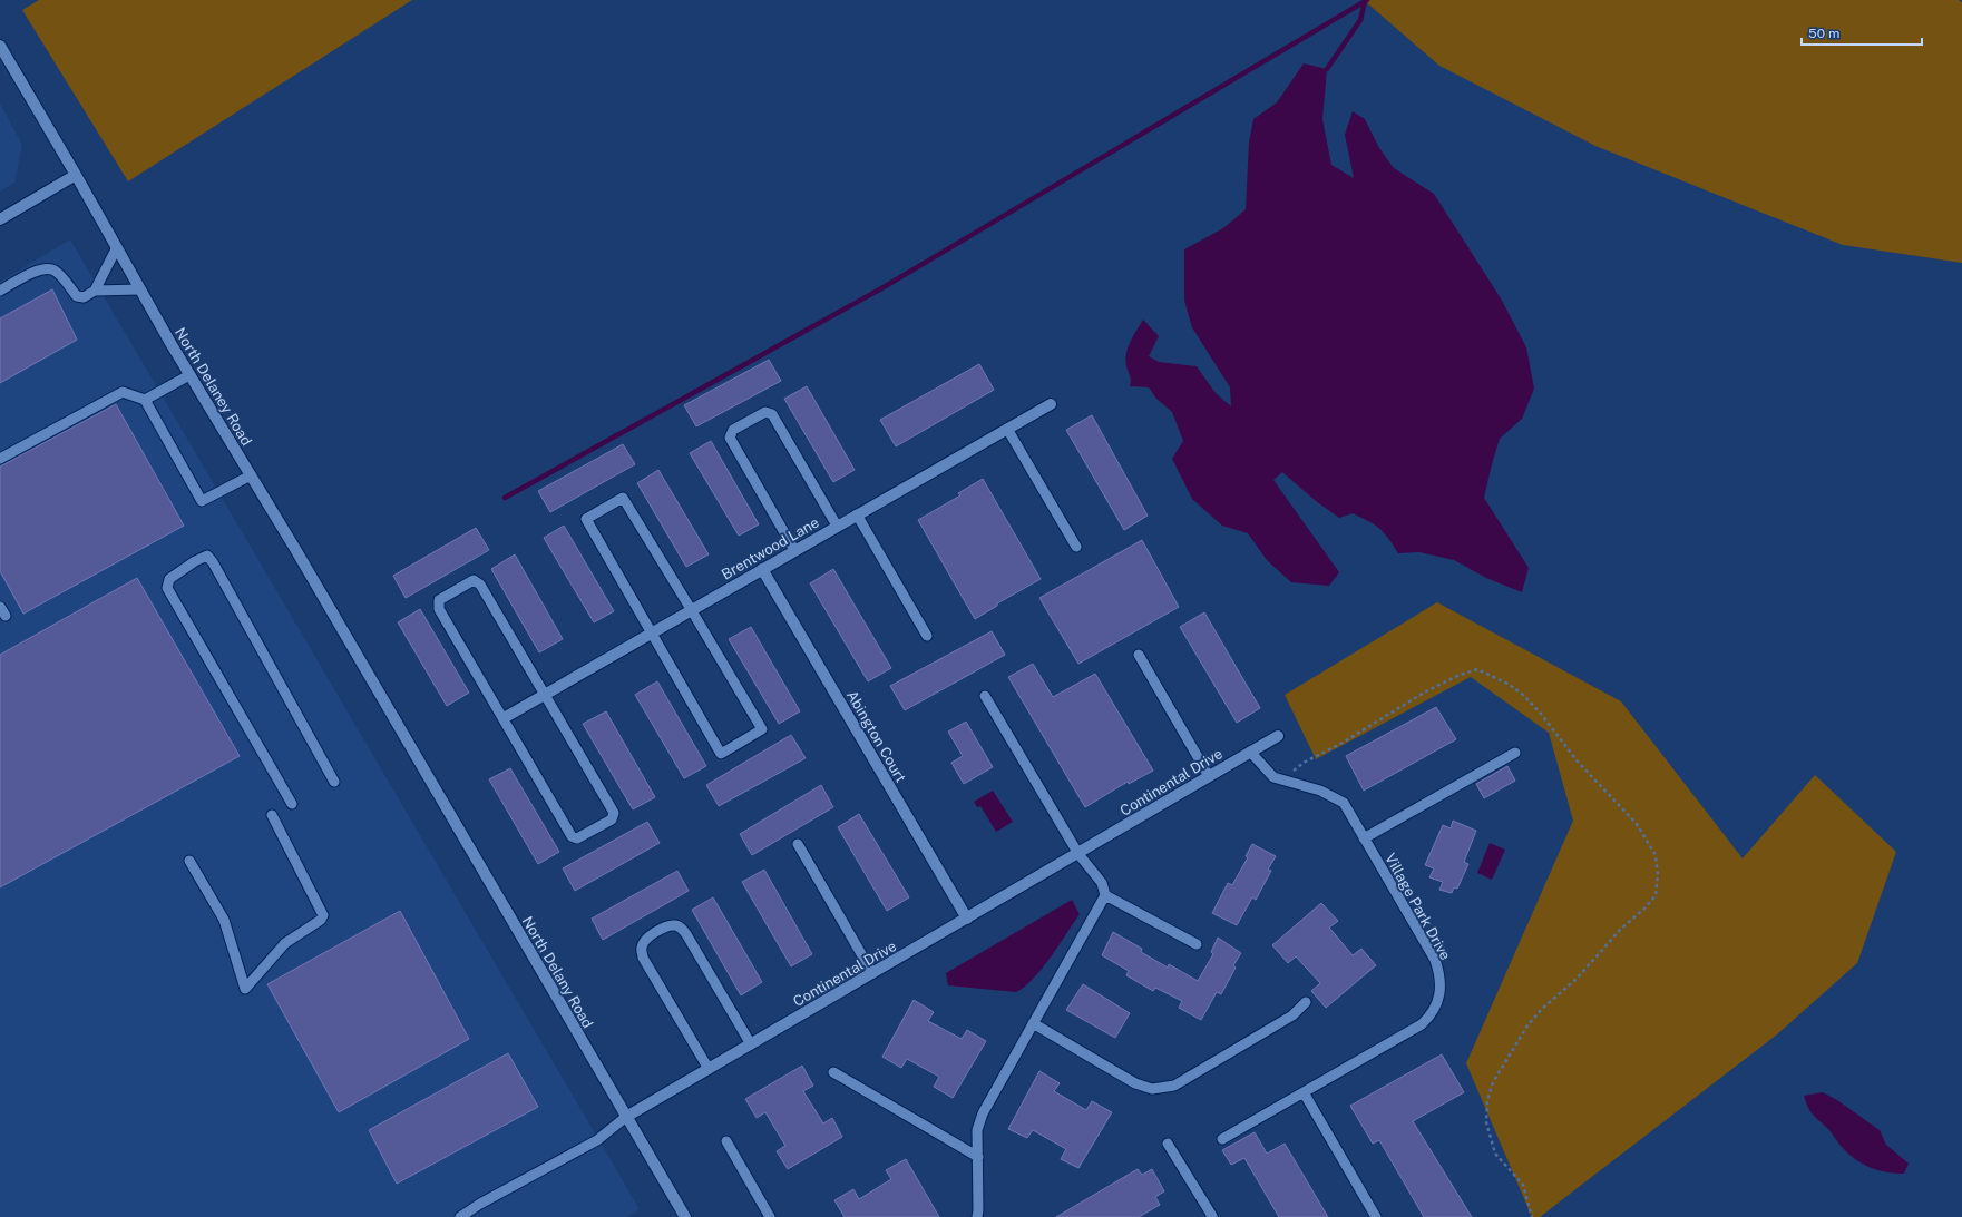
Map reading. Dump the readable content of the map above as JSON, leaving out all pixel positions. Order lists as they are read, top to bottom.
{
  "streets": {
    "street": [
      "North Delaney Road",
      "Brentwood Lane",
      "Abington Court",
      "Continental Drive",
      "North Delany Road"
    ],
    "lane": ["Village Park Drive"]
  },
  "crossings": [
    ["North Delaney Road", "North Delany Road"],
    ["Brentwood Lane", "Abington Court"],
    ["Abington Court", "Continental Drive"],
    ["Continental Drive", "Village Park Drive"],
    ["Continental Drive", "North Delany Road"]
  ],
  "scale_bar": "50 m"
}
